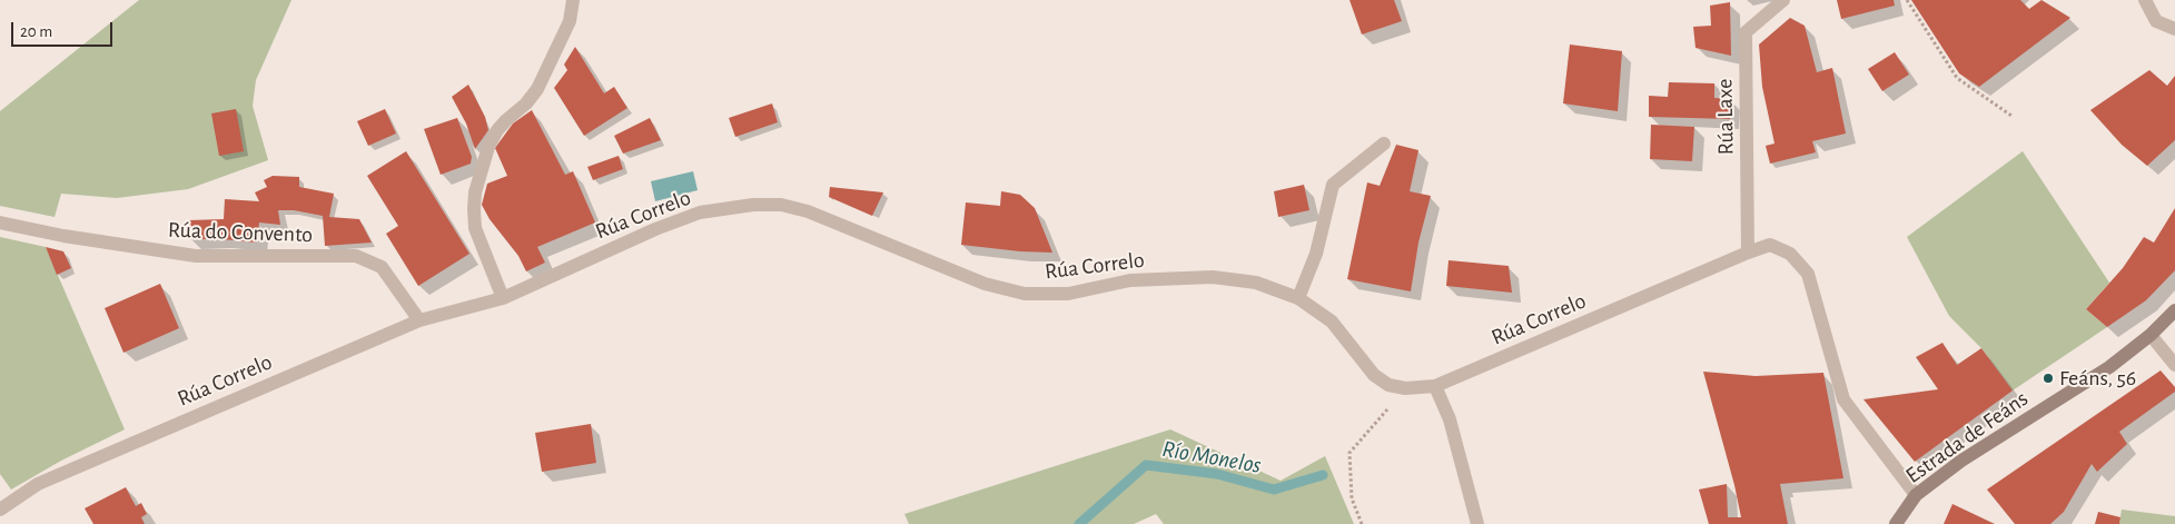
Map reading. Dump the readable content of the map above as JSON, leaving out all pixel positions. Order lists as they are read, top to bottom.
{
  "streets": {
    "street": [
      "Rúa Laxe",
      "Rúa Correlo",
      "Rúa do Convento",
      "Estrada de Feáns"
    ]
  },
  "crossings": [
    ["Rúa Laxe", "Rúa Correlo"],
    ["Rúa Correlo", "Rúa do Convento"],
    ["Rúa Correlo", "Estrada de Feáns"]
  ],
  "water": ["Río Monelos"],
  "places": ["Feáns, 56"],
  "scale_bar": "20 m"
}
